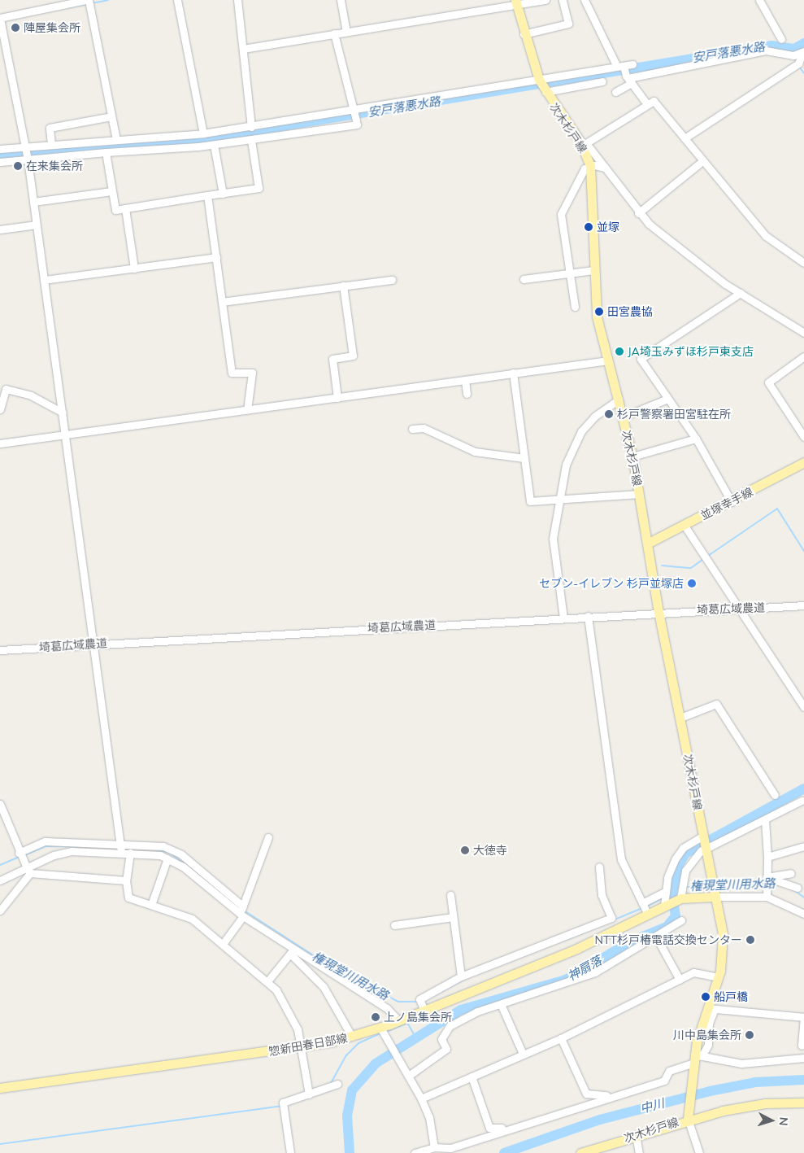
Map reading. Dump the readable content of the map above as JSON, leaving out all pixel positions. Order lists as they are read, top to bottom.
{
  "streets": {
    "main road": ["次木杉戸線", "並塚幸手線", "惣新田春日部線"],
    "street": ["埼葛広域農道"]
  },
  "crossings": [
    ["次木杉戸線", "並塚幸手線"],
    ["次木杉戸線", "埼葛広域農道"]
  ],
  "water": [
    "安戸落悪水路",
    "権現堂川用水路",
    "神扇落",
    "中川"
  ],
  "places": [
    "陣屋集会所",
    "在来集会所",
    "並塚",
    "田宮農協",
    "JA埼玉みずほ杉戸東支店",
    "杉戸警察署田宮駐在所",
    "セブン-イレブン 杉戸並塚店",
    "大徳寺",
    "NTT杉戸椿電話交換センター",
    "船戸橋",
    "上ノ島集会所",
    "川中島集会所"
  ],
  "north": "right"
}
